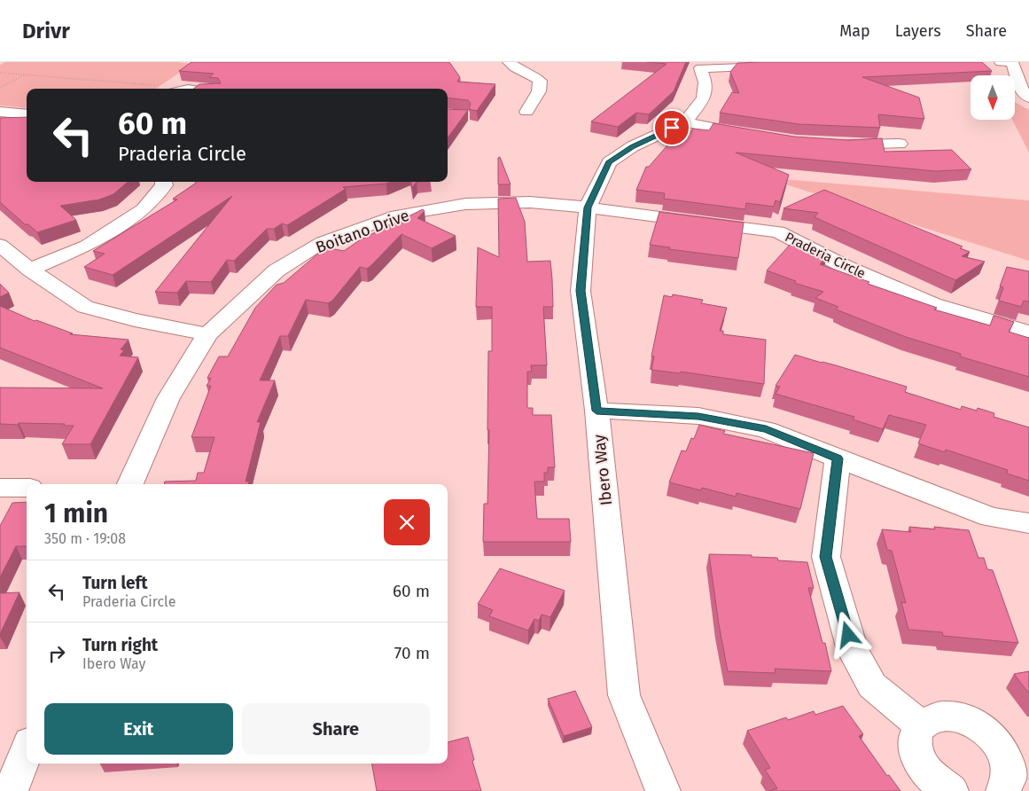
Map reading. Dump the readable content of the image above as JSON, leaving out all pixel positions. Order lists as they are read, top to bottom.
{
  "streets": {
    "street": ["Boitano Drive", "Praderia Circle", "Ibero Way"]
  },
  "crossings": [
    ["Boitano Drive", "Praderia Circle"],
    ["Boitano Drive", "Ibero Way"],
    ["Praderia Circle", "Ibero Way"]
  ],
  "north": "bottom",
  "page": {
    "header": "Drivr",
    "nav": ["Map", "Layers", "Share"],
    "turn": ["60 m", "Praderia Circle"],
    "heading": ["1 min", "350 m · 19:08"],
    "list": [
      {
        "name": "Turn left",
        "note": "Praderia Circle",
        "value": "60 m"
      },
      {
        "name": "Turn right",
        "note": "Ibero Way",
        "value": "70 m"
      }
    ],
    "buttons": ["Exit", "Share"]
  }
}
